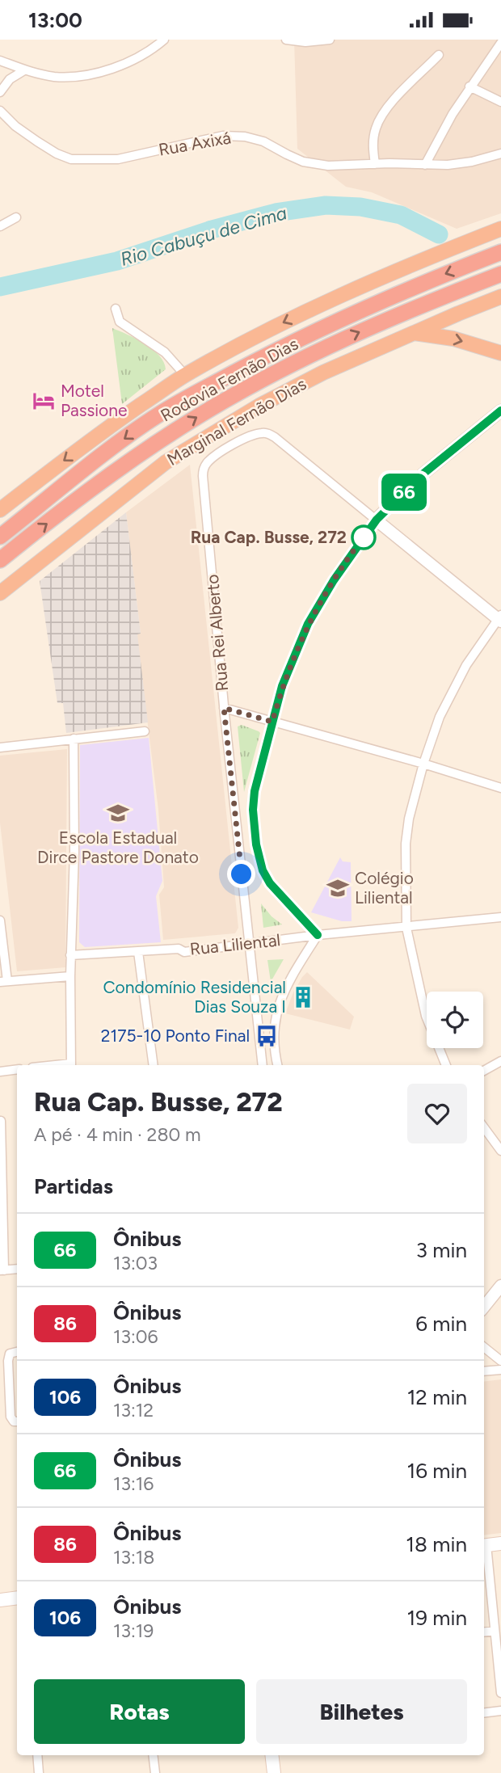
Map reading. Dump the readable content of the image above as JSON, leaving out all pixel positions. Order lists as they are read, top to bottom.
{
  "streets": {
    "highway": ["Rodovia Fernão Dias", "Marginal Fernão Dias"],
    "street": ["Rua Axixá", "Rua Rei Alberto", "Rua Liliental"]
  },
  "crossings": [
    ["Rua Rei Alberto", "Rua Liliental"]
  ],
  "water": ["Rio Cabuçu de Cima"],
  "places": {
    "hotel": ["Motel Passione"],
    "other": ["Rua Cap. Busse, 272"],
    "school or university": ["Escola Estadual Dirce Pastore Donato", "Colégio Liliental"],
    "building": ["Condomínio Residencial Dias Souza I"],
    "bus stop": ["2175-10 Ponto Final"]
  },
  "lines": ["bus line 66"],
  "page": {
    "status": "13:00",
    "on_map": "66",
    "heading": [
      ["Rua Cap. Busse, 272", "A pé · 4 min · 280 m"],
      "Partidas"
    ],
    "list": [
      {
        "mark": "66",
        "name": "Ônibus",
        "note": "13:03",
        "value": "3 min"
      },
      {
        "mark": "86",
        "name": "Ônibus",
        "note": "13:06",
        "value": "6 min"
      },
      {
        "mark": "106",
        "name": "Ônibus",
        "note": "13:12",
        "value": "12 min"
      },
      {
        "mark": "66",
        "name": "Ônibus",
        "note": "13:16",
        "value": "16 min"
      },
      {
        "mark": "86",
        "name": "Ônibus",
        "note": "13:18",
        "value": "18 min"
      },
      {
        "mark": "106",
        "name": "Ônibus",
        "note": "13:19",
        "value": "19 min"
      }
    ],
    "buttons": ["Rotas", "Bilhetes"]
  }
}
